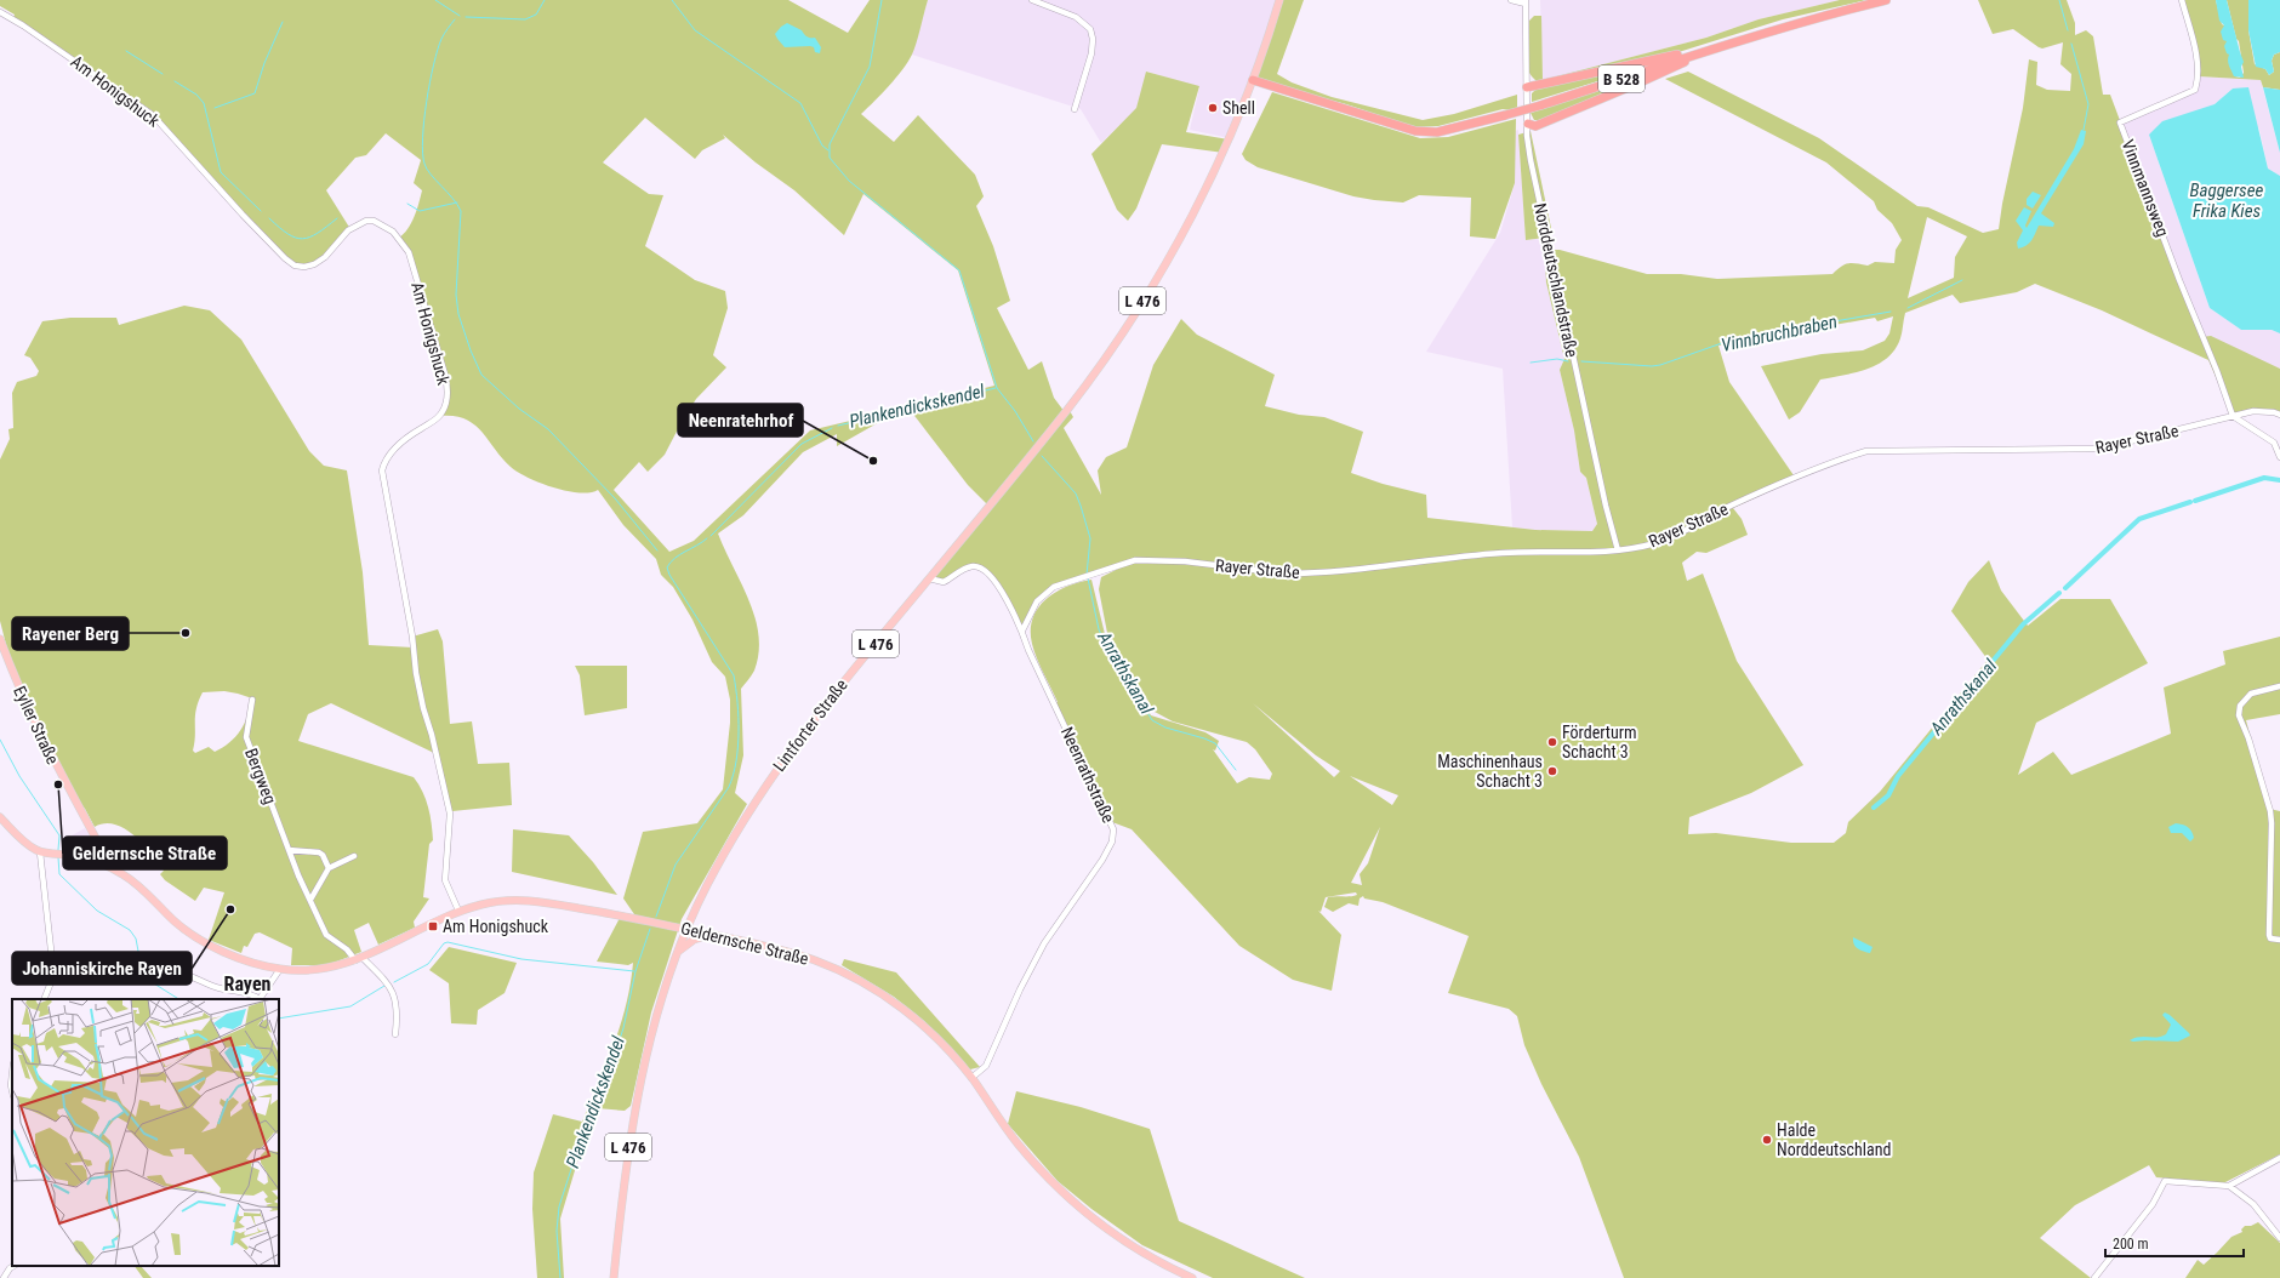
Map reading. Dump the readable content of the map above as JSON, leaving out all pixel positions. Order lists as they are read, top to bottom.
{
  "streets": {
    "highway": ["B 528"],
    "main road": [
      "L 476",
      "Eyller Straße",
      "Lintforter Straße",
      "Geldernsche Straße"
    ],
    "street": [
      "Am Honigshuck",
      "Vinnmannsweg",
      "Norddeutschlandstraße",
      "Rayer Straße",
      "Neenrathstraße",
      "Bergweg"
    ]
  },
  "crossings": [
    ["B 528", "L 476"],
    ["B 528", "Lintforter Straße"],
    ["Am Honigshuck", "Geldernsche Straße"],
    ["Vinnmannsweg", "Rayer Straße"],
    ["Norddeutschlandstraße", "Rayer Straße"],
    ["L 476", "Lintforter Straße"],
    ["Rayer Straße", "Neenrathstraße"],
    ["Eyller Straße", "Geldernsche Straße"],
    ["Lintforter Straße", "Neenrathstraße"],
    ["Lintforter Straße", "Geldernsche Straße"],
    ["Neenrathstraße", "Geldernsche Straße"],
    ["Bergweg", "Geldernsche Straße"]
  ],
  "districts": ["Rayen"],
  "water": [
    "Baggersee Frika Kies",
    "Vinnbruchbraben",
    "Plankendickskendel",
    "Anrathskanal"
  ],
  "places": {
    "other": [
      "Shell",
      "Neenratehrhof",
      "Rayener Berg",
      "Förderturm Schacht 3",
      "Maschinenhaus Schacht 3",
      "Geldernsche Straße",
      "Johanniskirche Rayen",
      "Halde Norddeutschland"
    ],
    "transit": ["Am Honigshuck"]
  },
  "scale_bar": "200 m"
}
